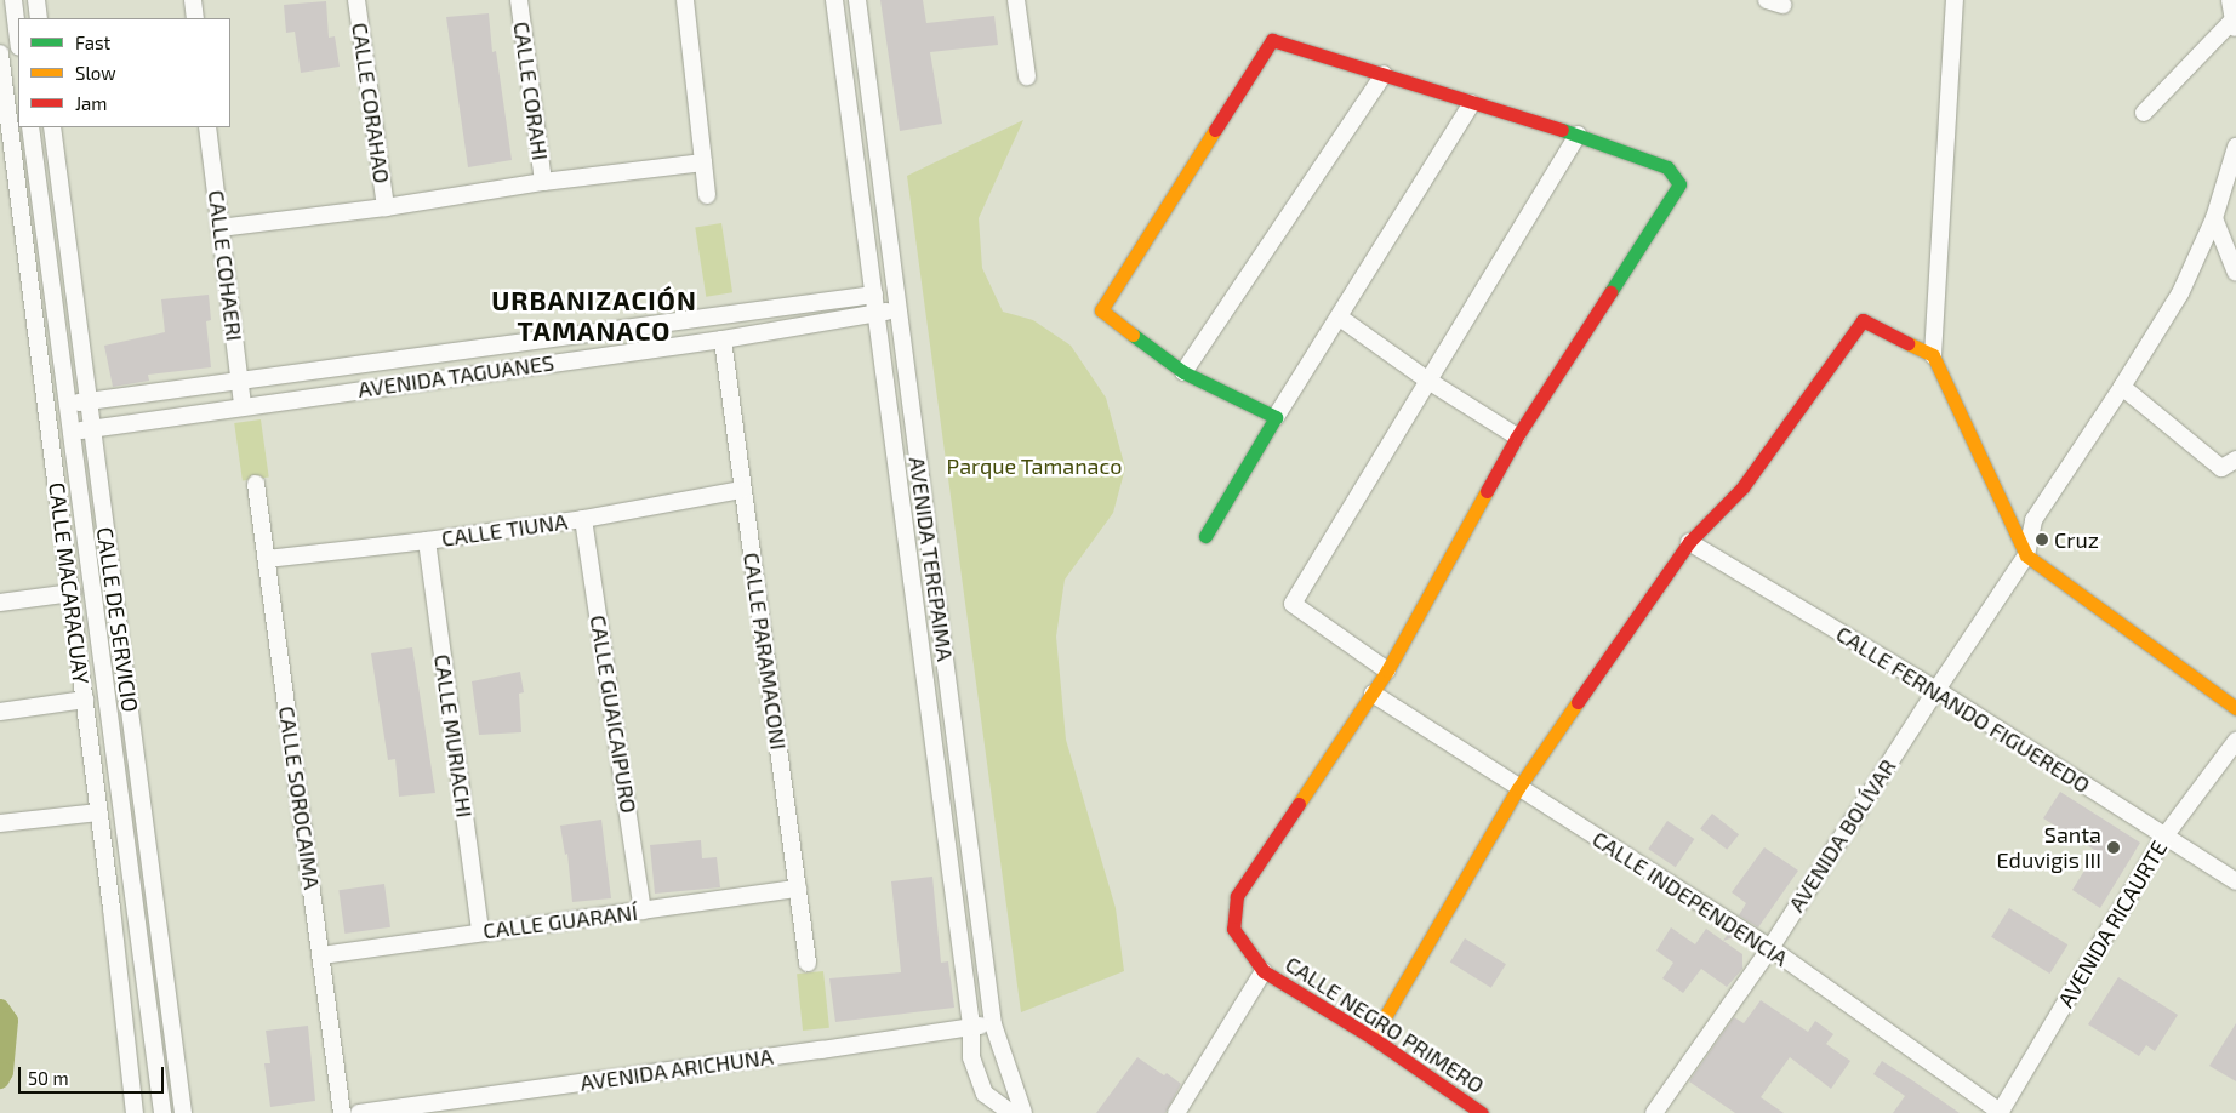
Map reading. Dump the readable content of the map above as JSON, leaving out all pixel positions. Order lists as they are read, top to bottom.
{
  "streets": {
    "street": [
      "CALLE CORAHI",
      "CALLE CORAHAO",
      "CALLE COHAERI",
      "AVENIDA TAGUANES",
      "CALLE TIUNA",
      "AVENIDA TEREPAIMA",
      "CALLE MACARACUAY",
      "CALLE DE SERVICIO",
      "CALLE PARAMACONI",
      "CALLE FERNANDO FIGUEREDO",
      "CALLE GUAICAIPURO",
      "CALLE MURIACHI",
      "CALLE SOROCAIMA",
      "AVENIDA BOLÍVAR",
      "CALLE INDEPENDENCIA",
      "CALLE GUARANÍ",
      "AVENIDA RICAURTE",
      "CALLE NEGRO PRIMERO",
      "AVENIDA ARICHUNA"
    ]
  },
  "crossings": [
    ["CALLE COHAERI", "AVENIDA TAGUANES"],
    ["AVENIDA TAGUANES", "AVENIDA TEREPAIMA"],
    ["AVENIDA TAGUANES", "CALLE MACARACUAY"],
    ["AVENIDA TAGUANES", "CALLE DE SERVICIO"],
    ["AVENIDA TAGUANES", "CALLE PARAMACONI"],
    ["CALLE TIUNA", "CALLE PARAMACONI"],
    ["CALLE TIUNA", "CALLE GUAICAIPURO"],
    ["CALLE TIUNA", "CALLE MURIACHI"],
    ["CALLE TIUNA", "CALLE SOROCAIMA"],
    ["AVENIDA TEREPAIMA", "AVENIDA ARICHUNA"],
    ["CALLE PARAMACONI", "CALLE GUARANÍ"],
    ["CALLE FERNANDO FIGUEREDO", "AVENIDA BOLÍVAR"],
    ["CALLE FERNANDO FIGUEREDO", "AVENIDA RICAURTE"],
    ["CALLE GUAICAIPURO", "CALLE GUARANÍ"],
    ["CALLE MURIACHI", "CALLE GUARANÍ"],
    ["CALLE SOROCAIMA", "CALLE GUARANÍ"],
    ["AVENIDA BOLÍVAR", "CALLE INDEPENDENCIA"],
    ["CALLE INDEPENDENCIA", "AVENIDA RICAURTE"]
  ],
  "districts": ["URBANIZACIÓN TAMANACO"],
  "parks": ["Parque Tamanaco"],
  "places": ["Cruz", "Santa Eduvigis III"],
  "legend": ["Fast", "Slow", "Jam"],
  "scale_bar": "50 m"
}
